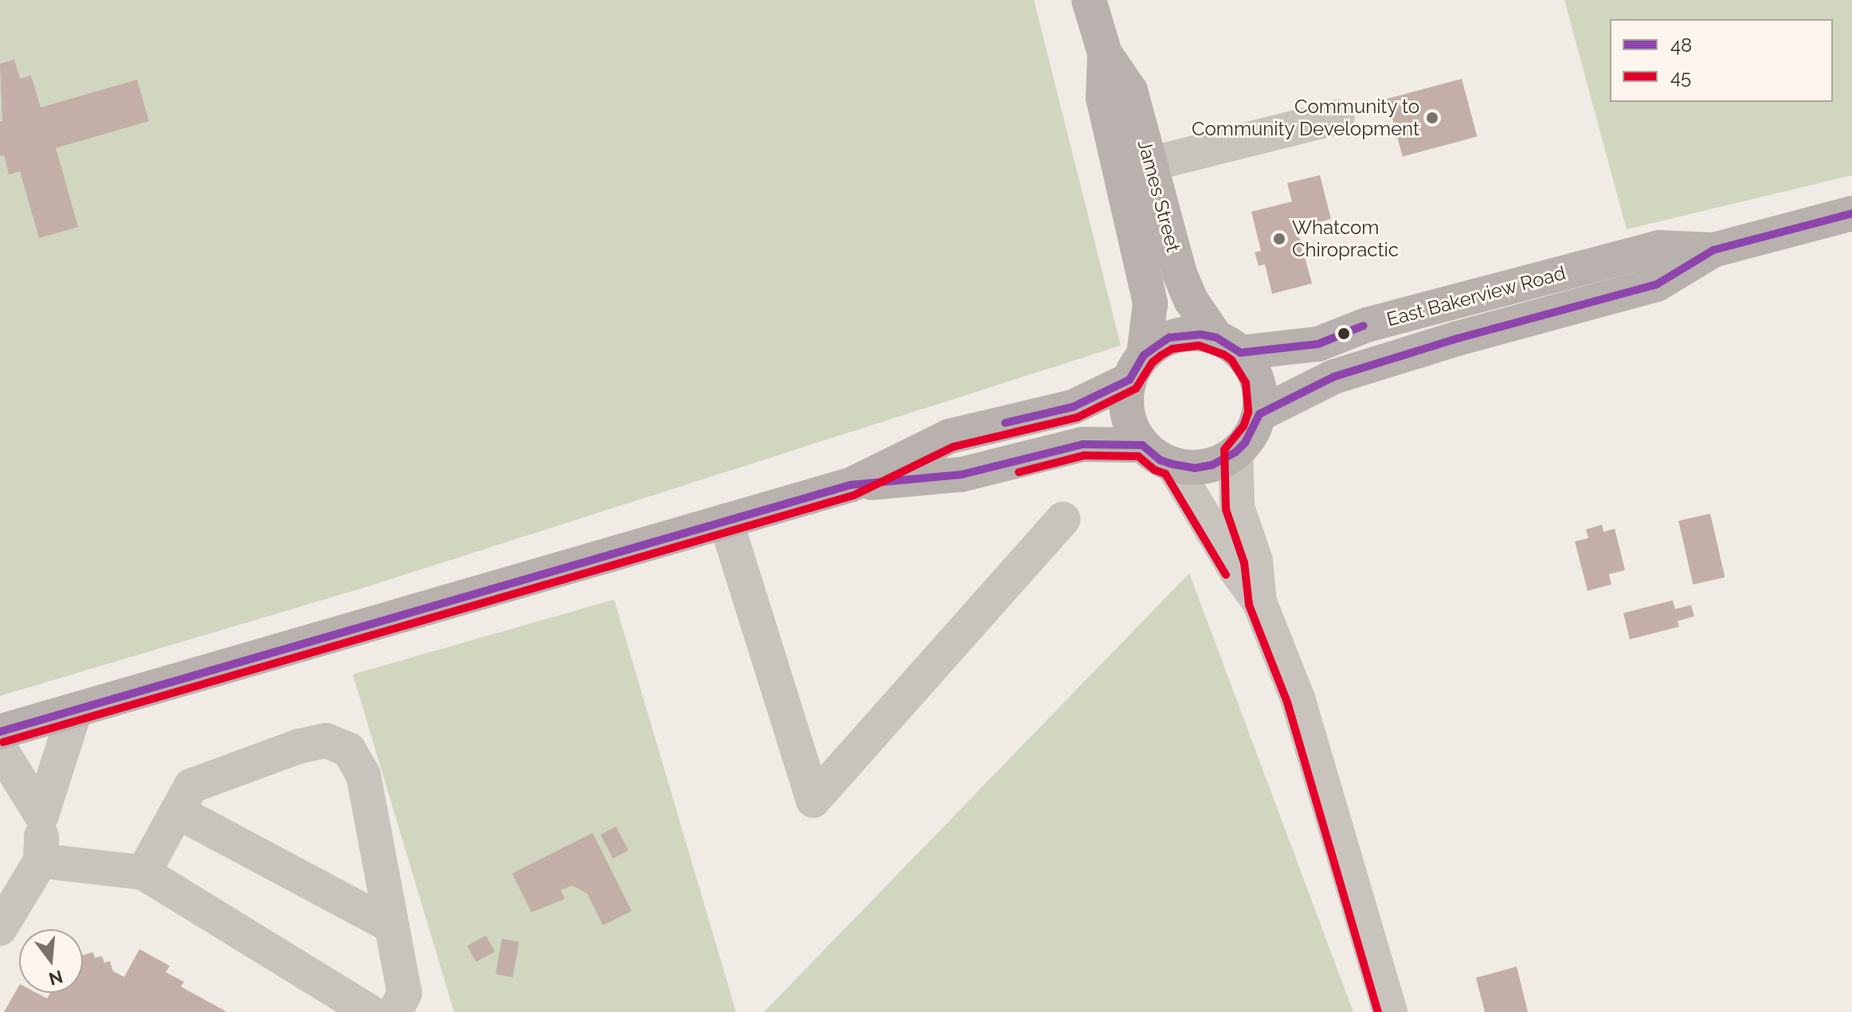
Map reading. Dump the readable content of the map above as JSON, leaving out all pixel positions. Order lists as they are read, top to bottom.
{
  "streets": {
    "main road": ["James Street", "East Bakerview Road"]
  },
  "crossings": [
    ["James Street", "East Bakerview Road"]
  ],
  "places": ["Community to Community Development", "Whatcom Chiropractic"],
  "lines": ["transit line 48", "transit line 45"],
  "legend": ["48", "45"],
  "north": "bottom"
}
